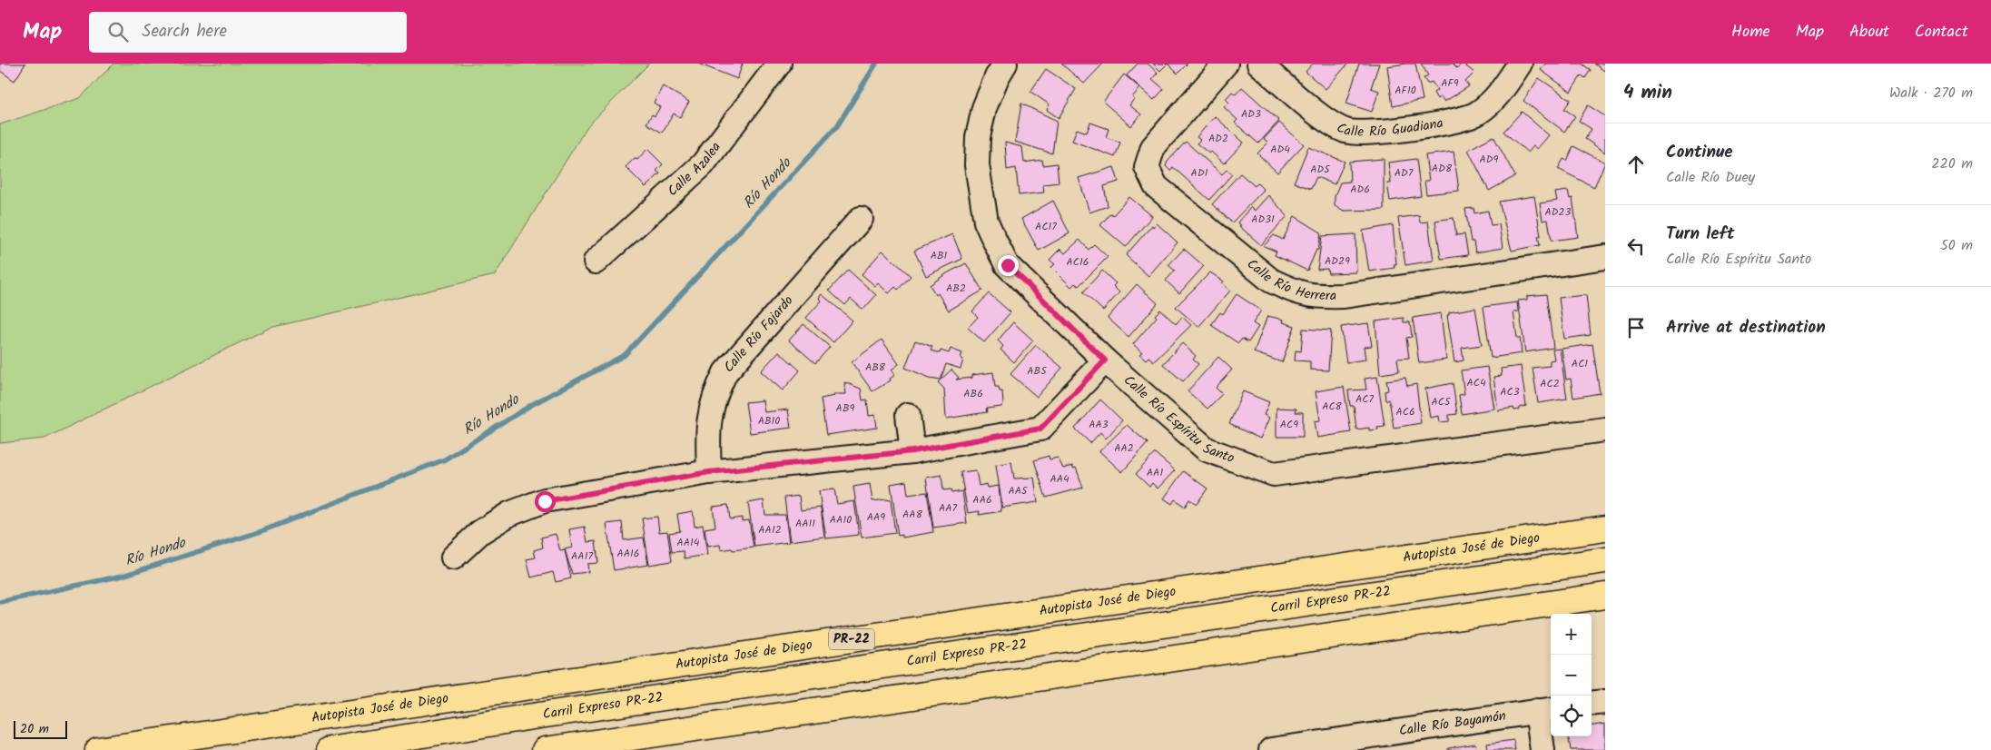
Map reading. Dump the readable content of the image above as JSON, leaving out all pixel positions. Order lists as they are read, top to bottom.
{
  "streets": {
    "highway": ["Autopista José de Diego", "Carril Expreso PR-22", "PR-22"],
    "street": [
      "Calle Río Guadiana",
      "Calle Azalea",
      "Calle Río Herrera",
      "Calle Río Fajardo",
      "Calle Río Espíritu Santo",
      "Calle Río Bayamón"
    ]
  },
  "water": ["Río Hondo"],
  "house_numbers": [
    "AF9",
    "AF10",
    "AD3",
    "AD2",
    "AD4",
    "AD9",
    "AD8",
    "AD5",
    "AD1",
    "AD7",
    "AD6",
    "AD23",
    "AD31",
    "AC17",
    "AB1",
    "AD29",
    "AC16",
    "AB2",
    "AC1",
    "AB8",
    "AB5",
    "AC4",
    "AC2",
    "AC3",
    "AB6",
    "AC7",
    "AC5",
    "AC8",
    "AB9",
    "AC6",
    "AB10",
    "AA3",
    "AC9",
    "AA2",
    "AA1",
    "AA4",
    "AA5",
    "AA6",
    "AA7",
    "AA8",
    "AA9",
    "AA10",
    "AA11",
    "AA12",
    "AA14",
    "AA16",
    "AA17"
  ],
  "scale_bar": "20 m",
  "page": {
    "header": "Map",
    "search": "Search here",
    "nav": [
      "Home",
      "Map",
      "About",
      "Contact"
    ],
    "heading": ["4 min", "Walk · 270 m"],
    "list": [
      ["Continue", "Calle Río Duey", "220 m"],
      ["Turn left", "Calle Río Espíritu Santo", "50 m"],
      "Arrive at destination"
    ],
    "map_buttons": ["+", "−"],
    "scale": "20 m"
  }
}
